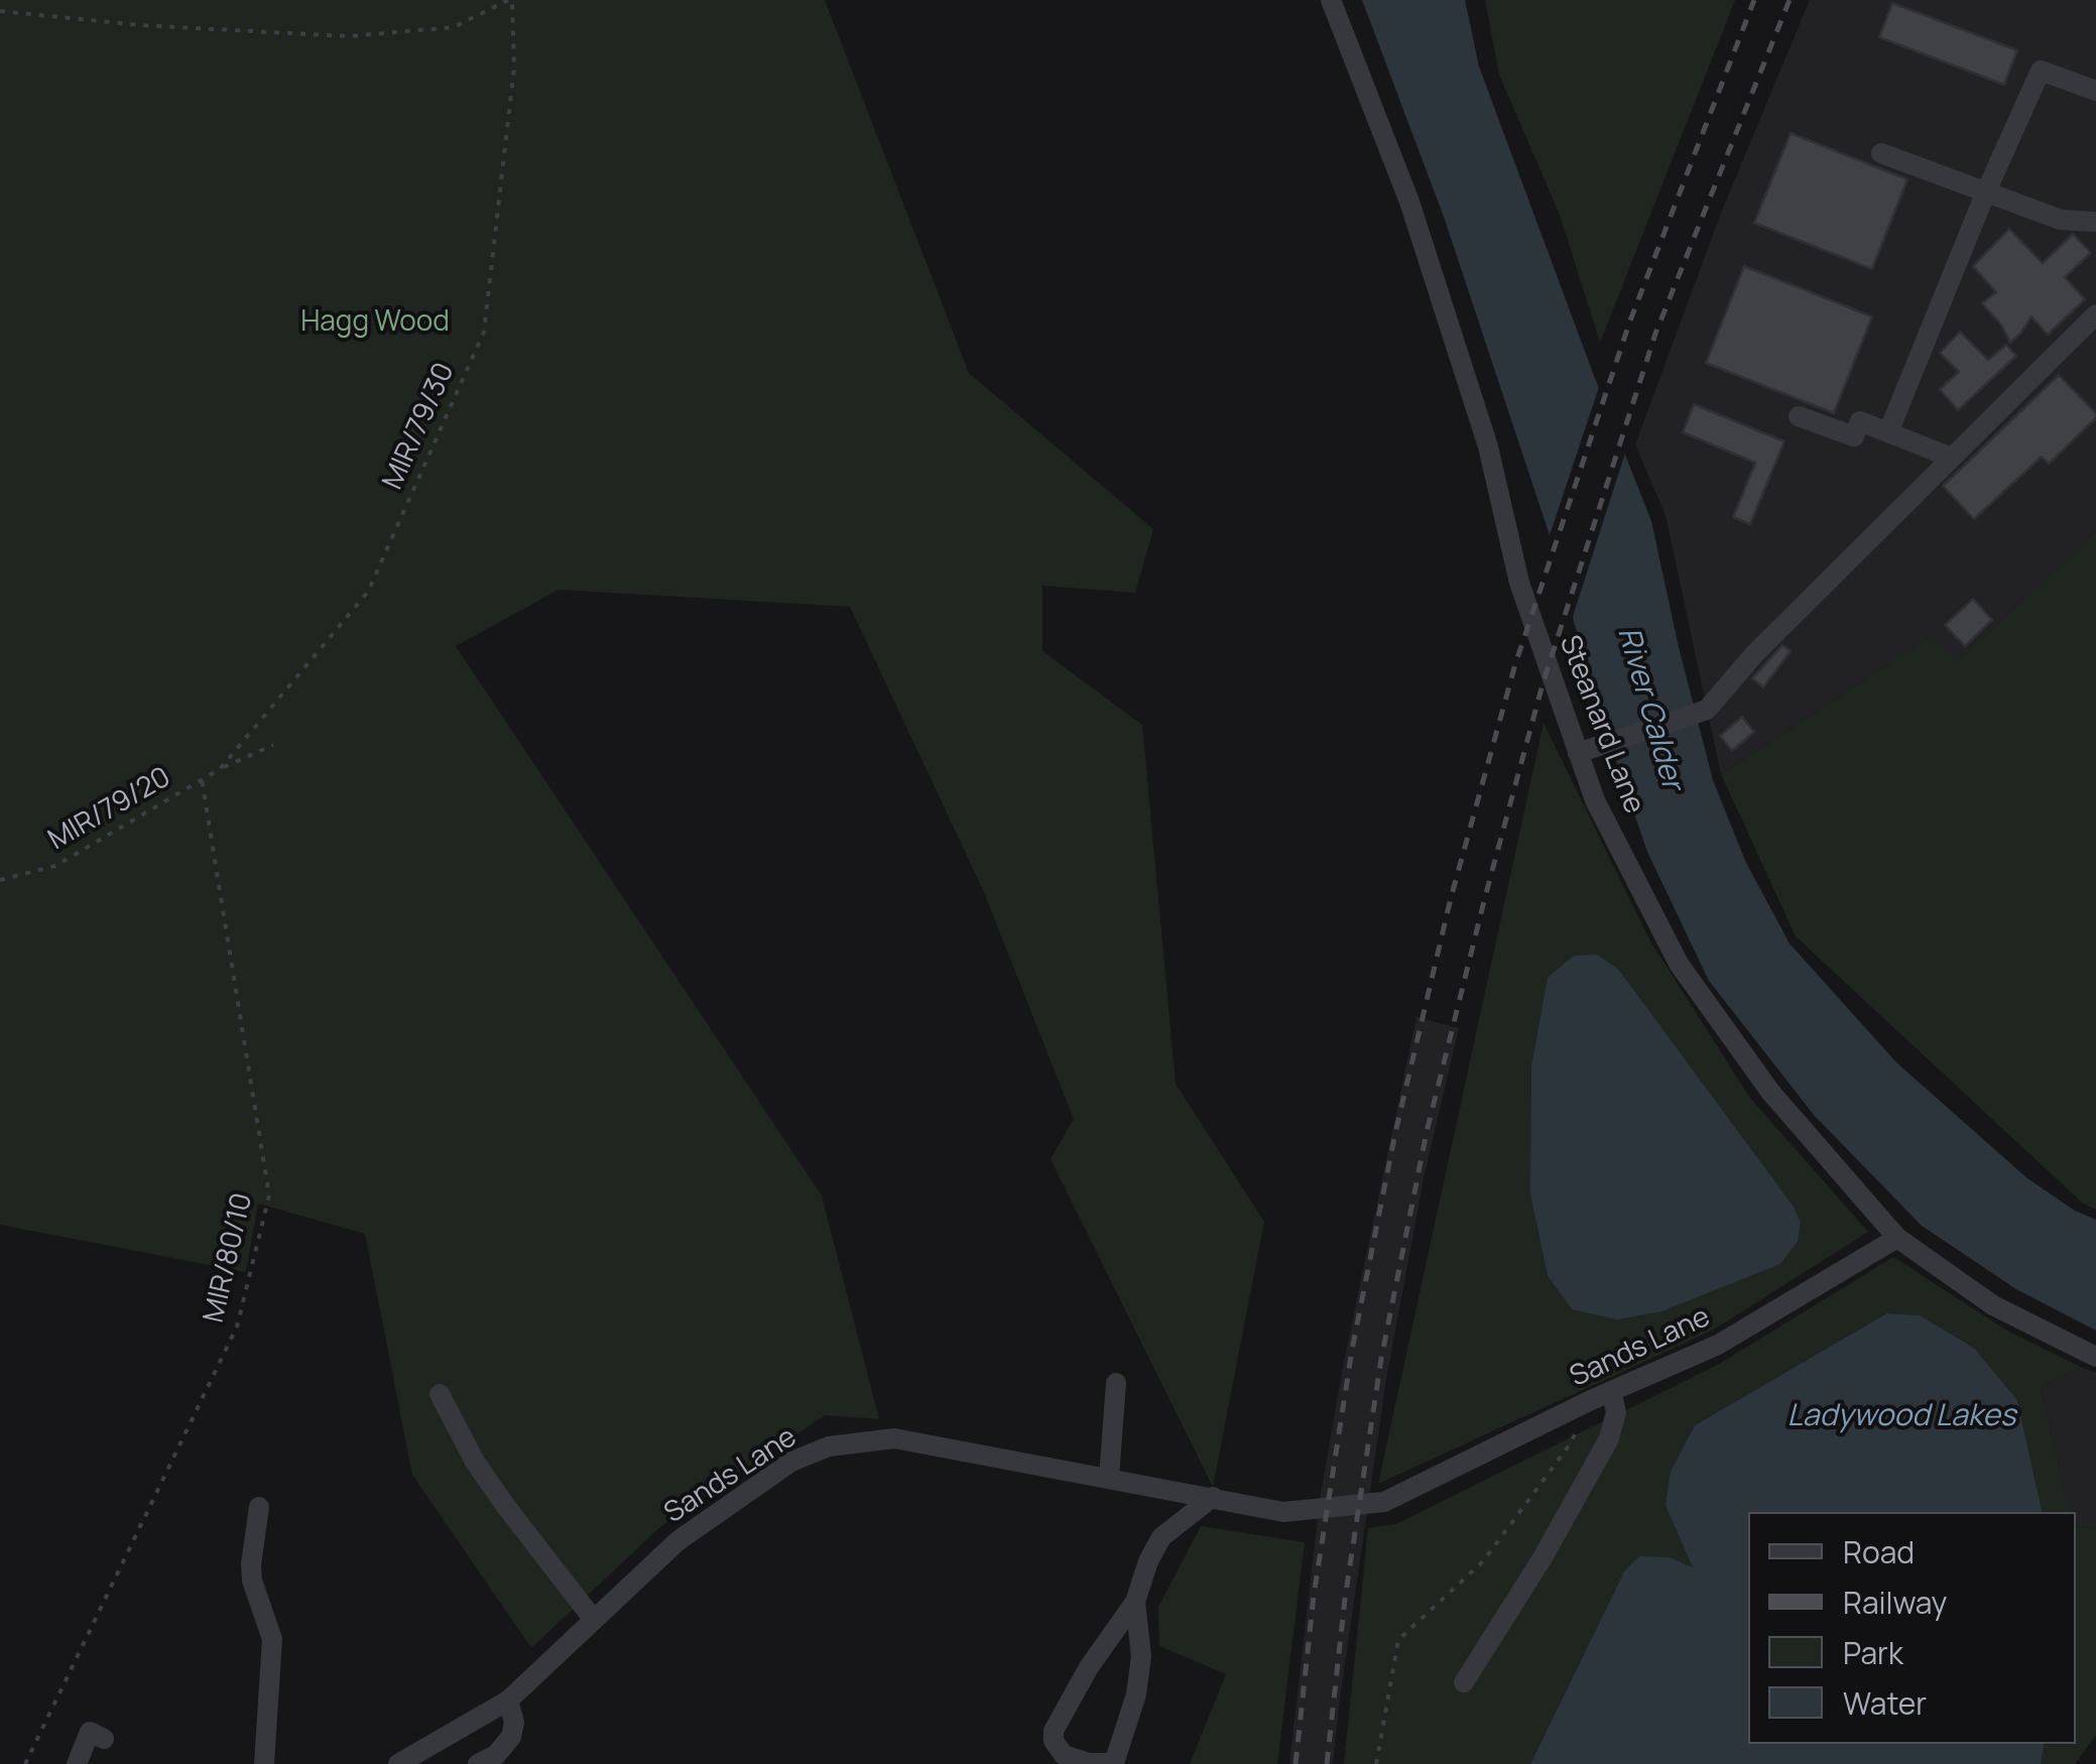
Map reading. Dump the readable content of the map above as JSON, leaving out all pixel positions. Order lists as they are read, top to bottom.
{
  "streets": {
    "street": ["Steanard Lane", "Sands Lane"],
    "path": ["MIR/79/30", "MIR/79/20", "MIR/80/10"]
  },
  "crossings": [
    ["MIR/79/30", "MIR/79/20"],
    ["Steanard Lane", "Sands Lane"],
    ["MIR/79/20", "MIR/80/10"]
  ],
  "water": ["River Calder", "Ladywood Lakes"],
  "parks": ["Hagg Wood"],
  "legend": [
    "Road",
    "Railway",
    "Park",
    "Water"
  ]
}
